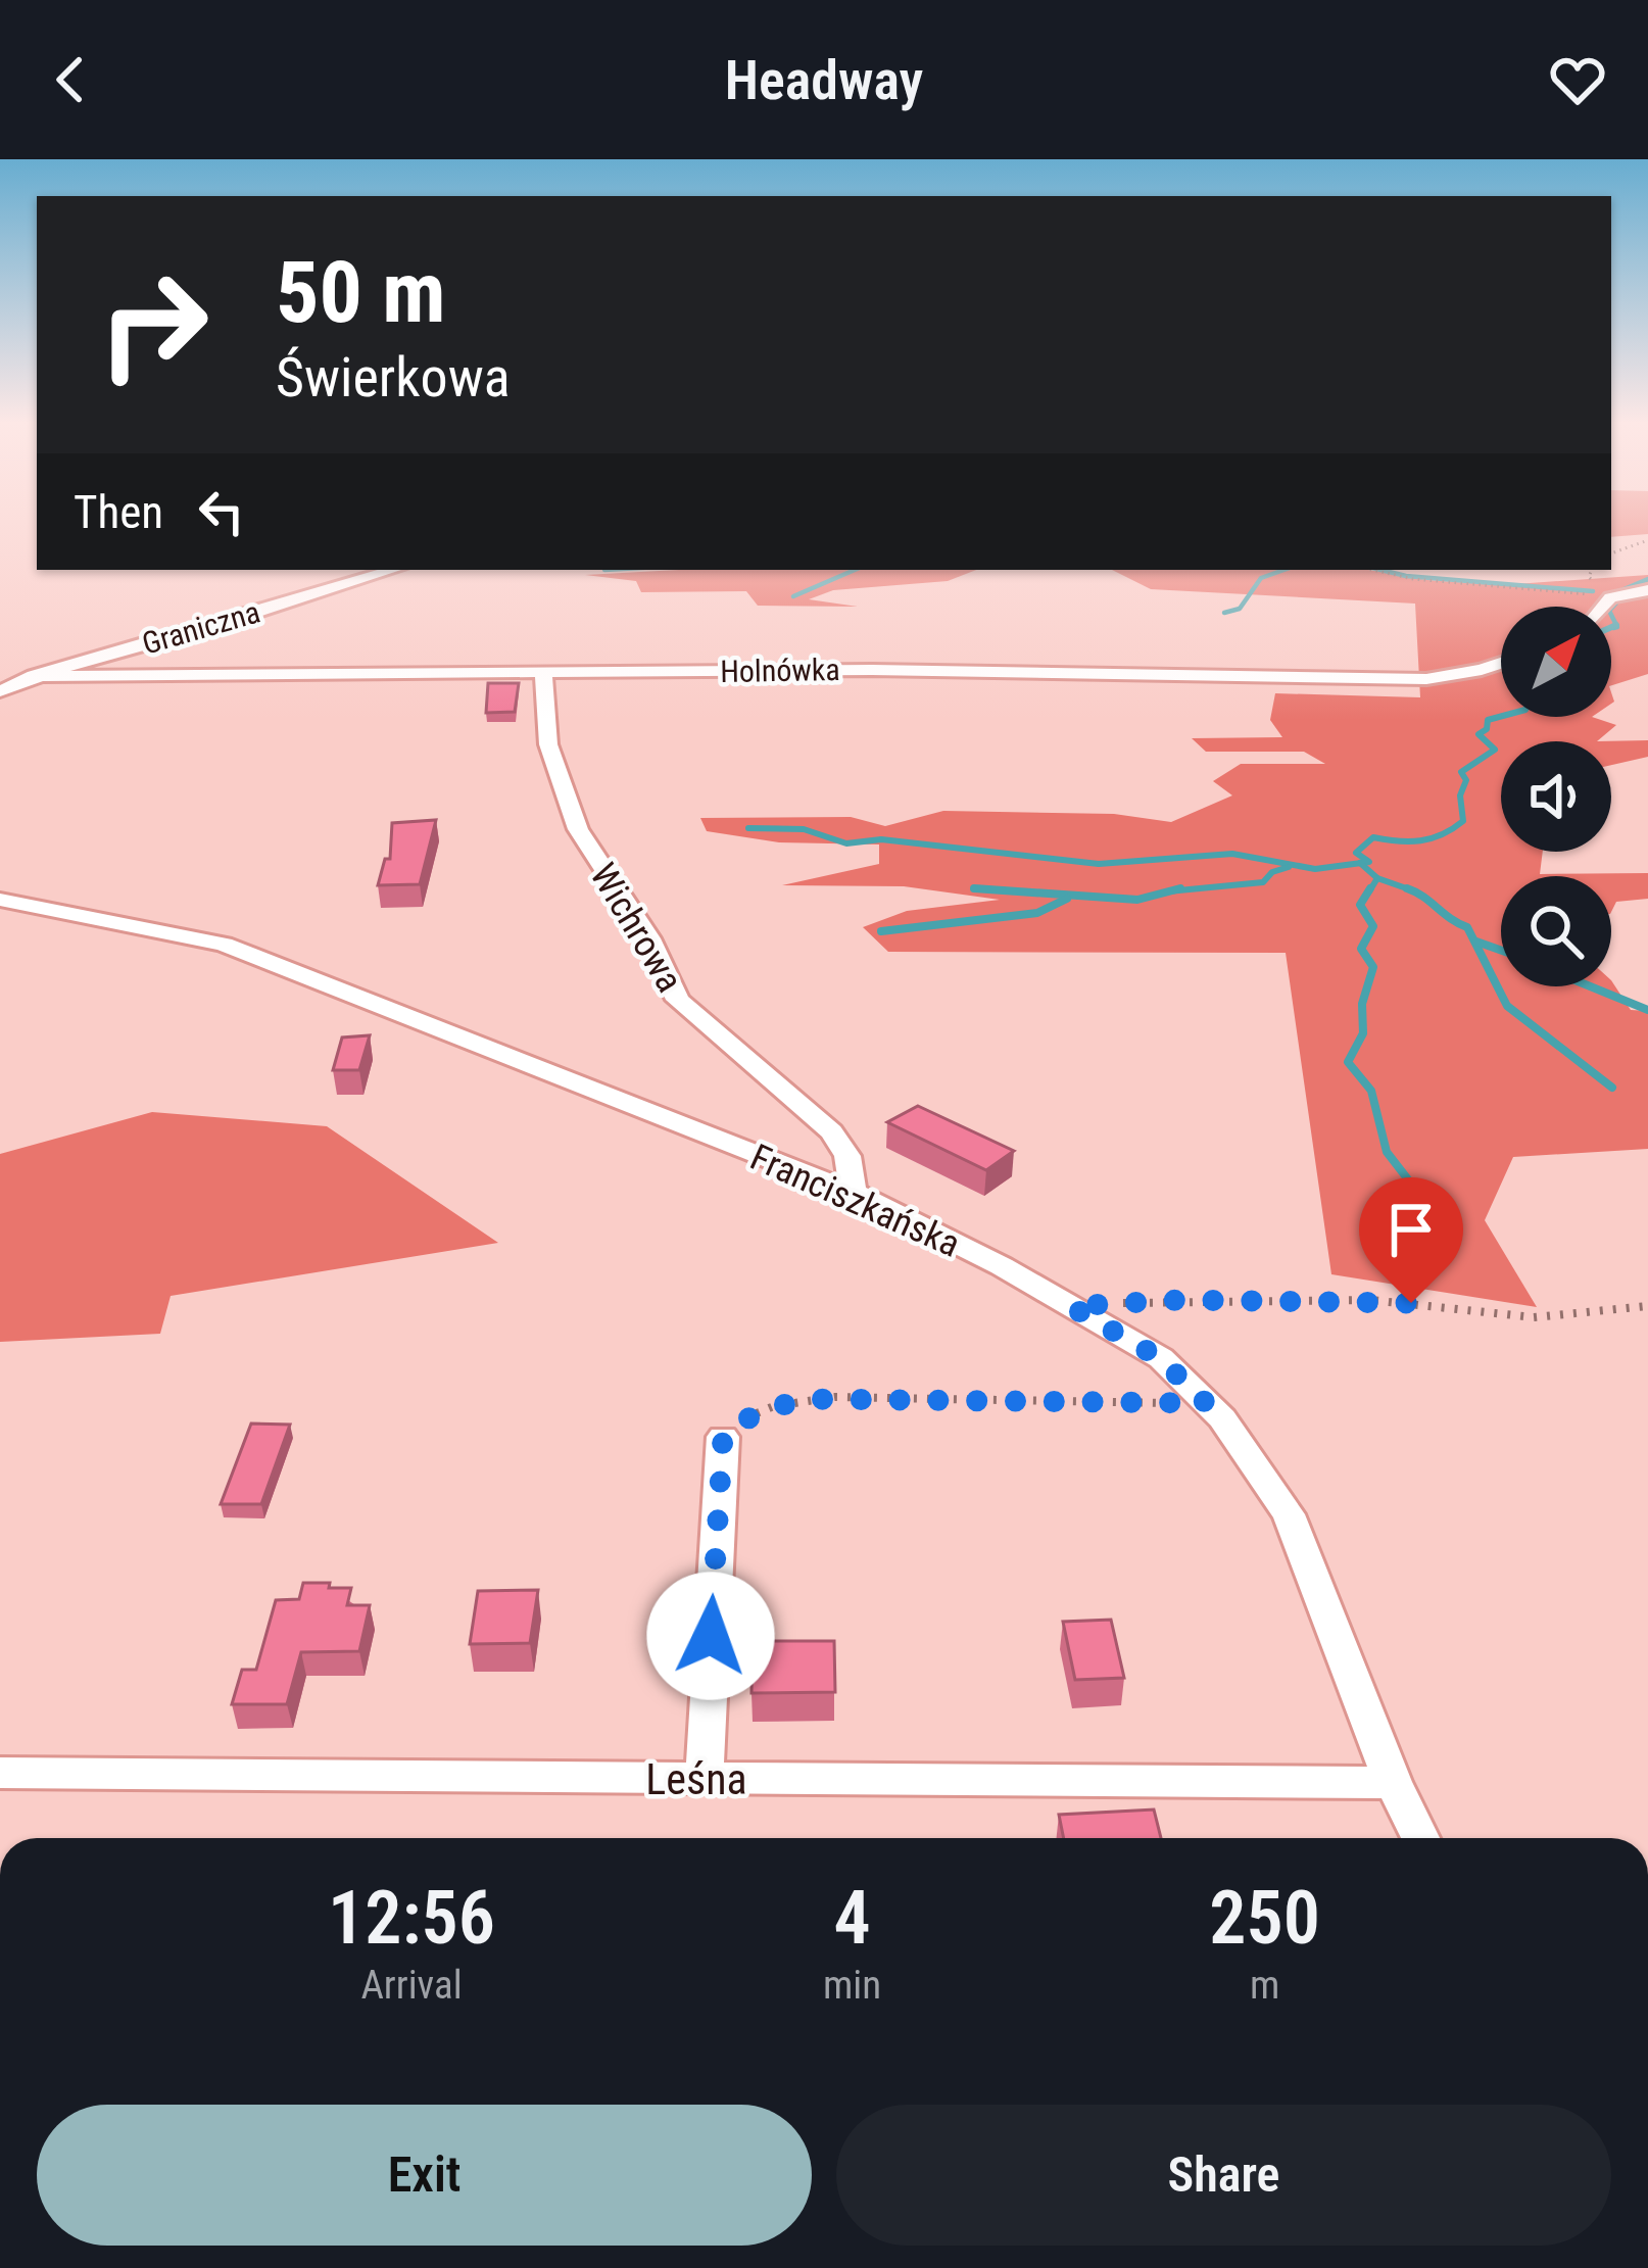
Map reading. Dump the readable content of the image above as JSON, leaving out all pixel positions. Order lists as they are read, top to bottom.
{
  "streets": {
    "street": [
      "Graniczna",
      "Holnówka",
      "Wichrowa",
      "Franciszkańska",
      "Leśna"
    ]
  },
  "crossings": [
    ["Graniczna", "Holnówka"],
    ["Holnówka", "Wichrowa"],
    ["Wichrowa", "Franciszkańska"],
    ["Franciszkańska", "Leśna"]
  ],
  "north": "top right",
  "page": {
    "header": "Headway",
    "turn": ["50 m", "Świerkowa"],
    "then": "Then",
    "eta": [
      "12:56",
      "Arrival",
      "4",
      "min",
      "250",
      "m"
    ],
    "buttons": ["Exit", "Share"]
  }
}
